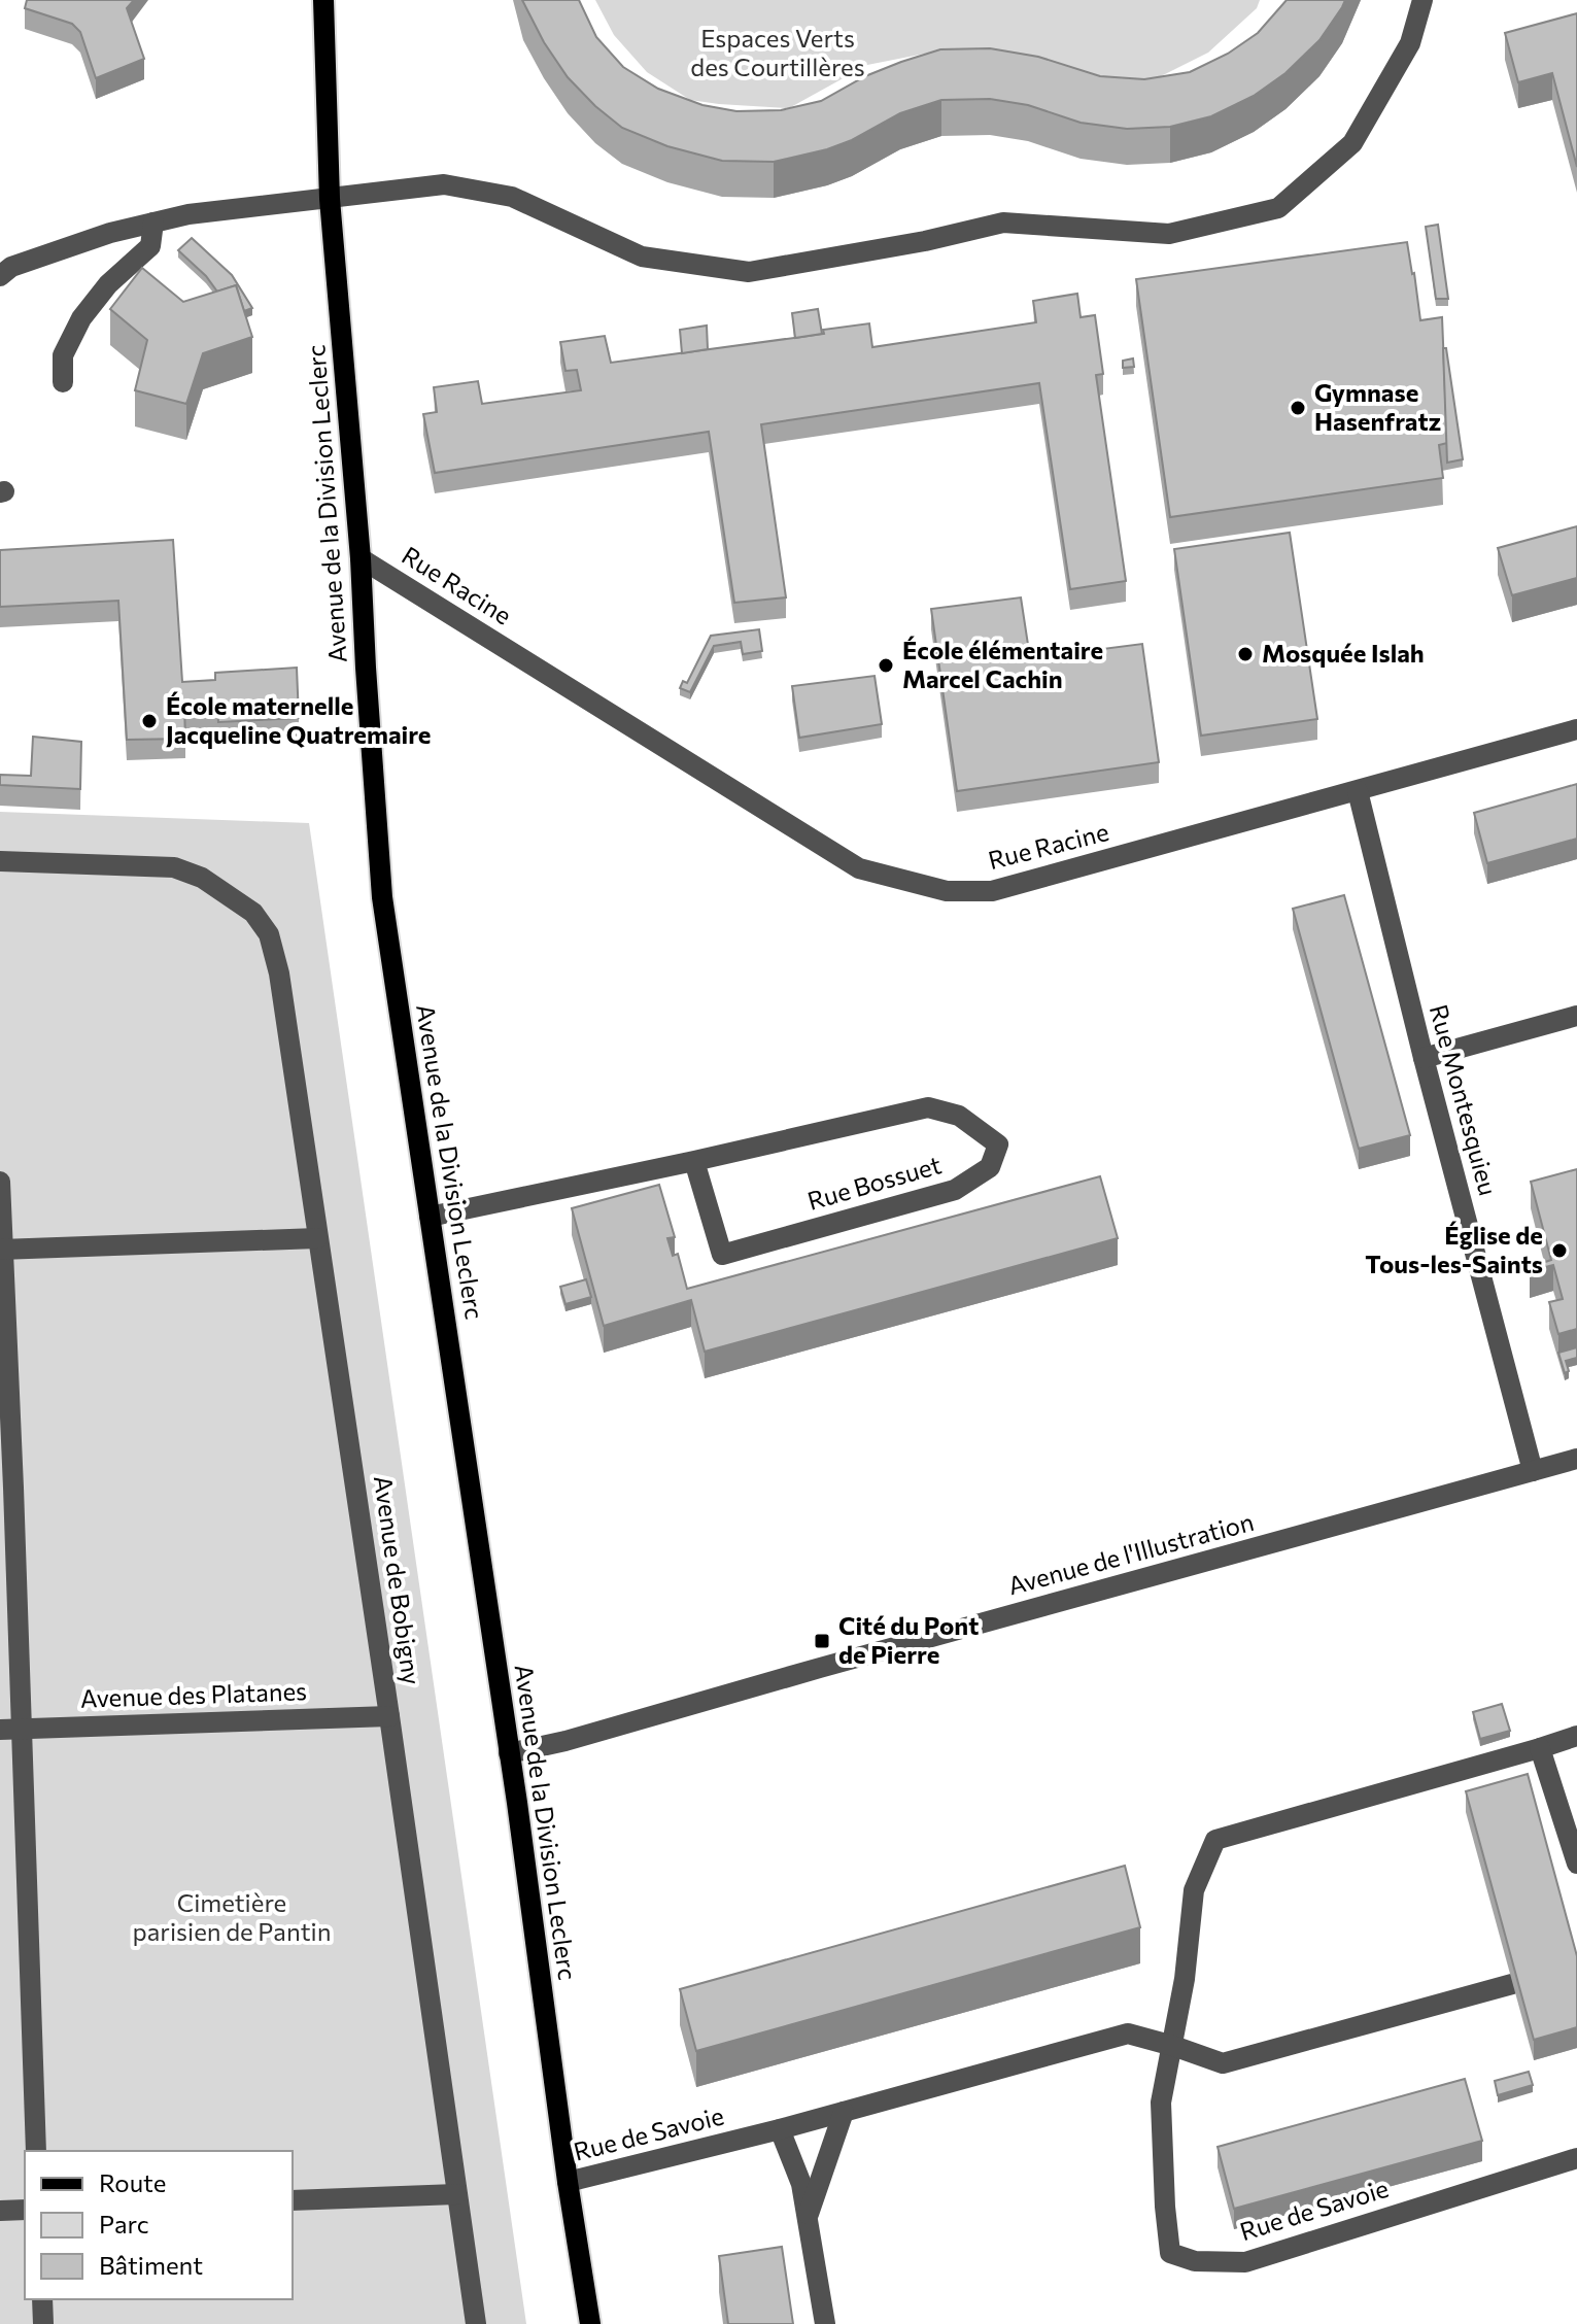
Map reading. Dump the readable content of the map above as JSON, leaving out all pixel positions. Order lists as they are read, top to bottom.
{
  "streets": {
    "main road": ["Avenue de la Division Leclerc"],
    "street": [
      "Rue Racine",
      "Rue Montesquieu",
      "Rue Bossuet",
      "Avenue de l'Illustration",
      "Avenue de Bobigny",
      "Avenue des Platanes",
      "Rue de Savoie"
    ]
  },
  "crossings": [
    ["Avenue de la Division Leclerc", "Rue Racine"],
    ["Avenue de la Division Leclerc", "Rue Bossuet"],
    ["Avenue de la Division Leclerc", "Avenue de l'Illustration"],
    ["Avenue de la Division Leclerc", "Rue de Savoie"],
    ["Rue Racine", "Rue Montesquieu"],
    ["Rue Montesquieu", "Avenue de l'Illustration"],
    ["Avenue de Bobigny", "Avenue des Platanes"]
  ],
  "parks": ["Espaces Verts des Courtillères", "Cimetière parisien de Pantin"],
  "places": {
    "other": [
      "Gymnase Hasenfratz",
      "Mosquée Islah",
      "École élémentaire Marcel Cachin",
      "École maternelle Jacqueline Quatremaire",
      "Église de Tous-les-Saints"
    ],
    "transit": ["Cité du Pont de Pierre"]
  },
  "legend": ["Route", "Parc", "Bâtiment"]
}
